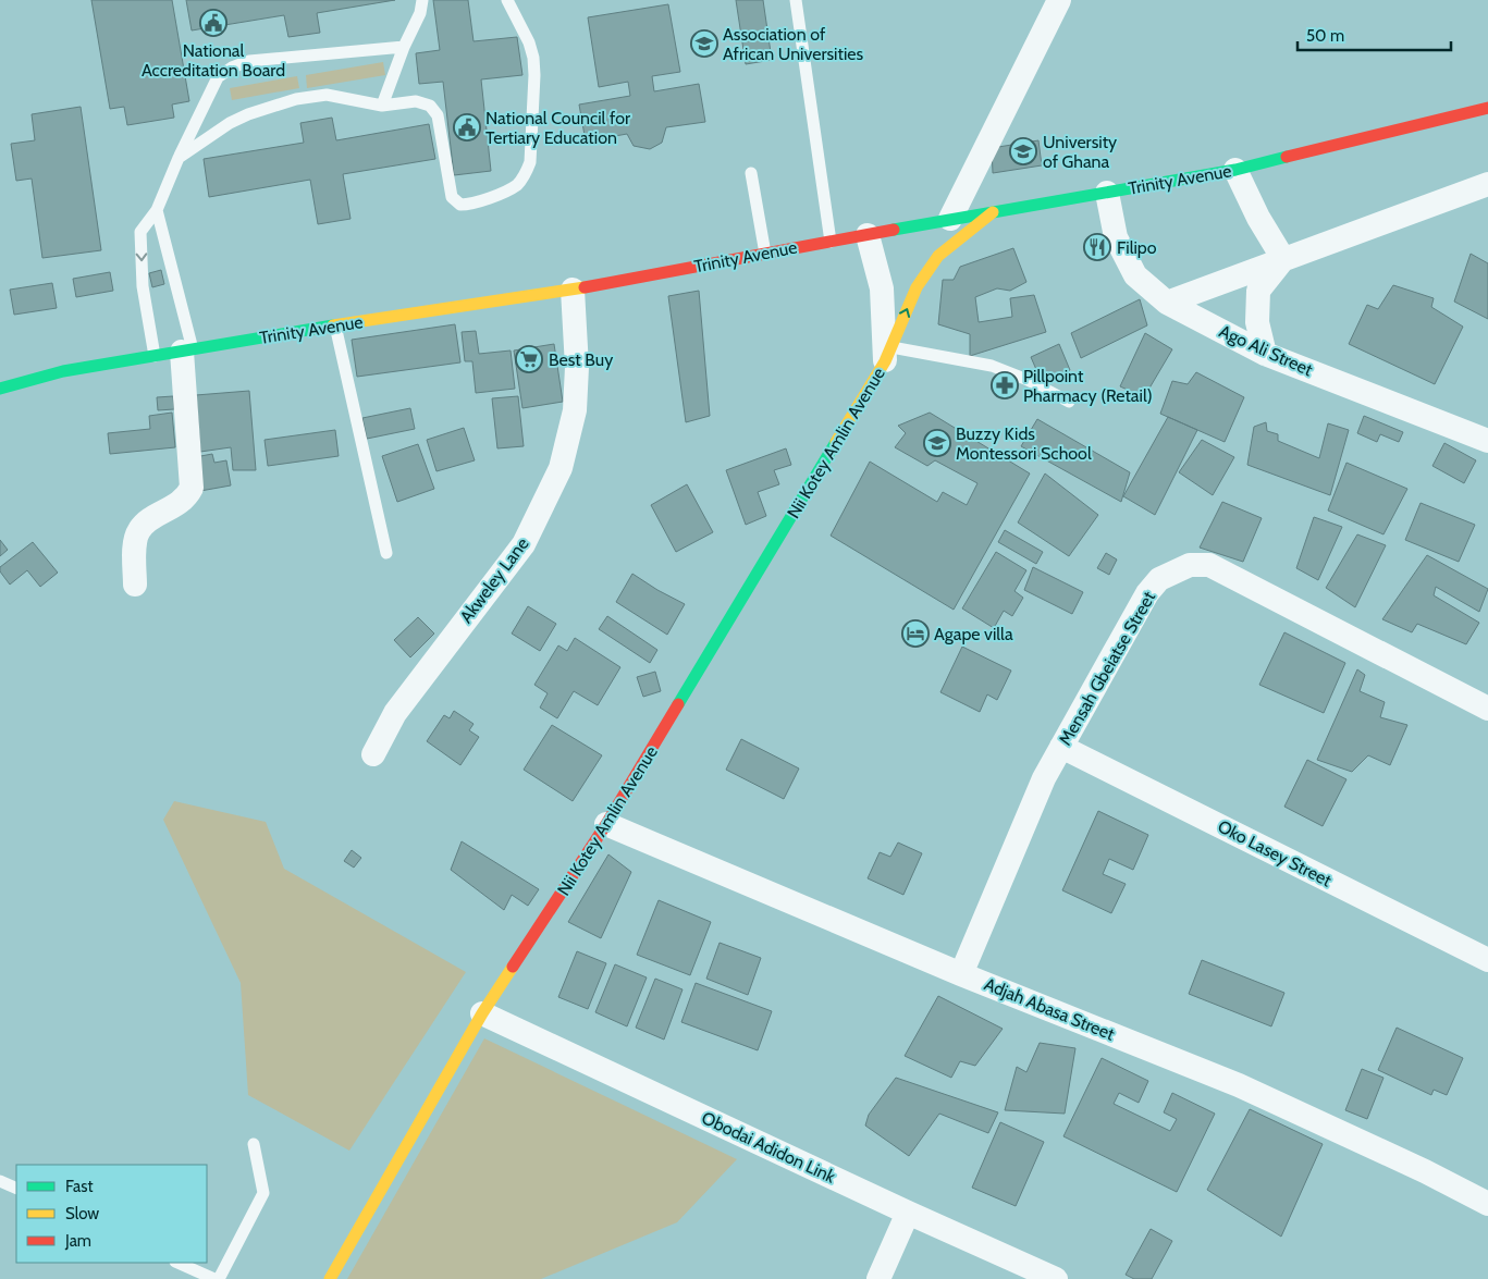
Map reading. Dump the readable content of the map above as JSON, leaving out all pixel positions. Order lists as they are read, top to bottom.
{
  "streets": {
    "street": [
      "Trinity Avenue",
      "Ago Ali Street",
      "Nii Kotey Amlin Avenue",
      "Akweley Lane",
      "Mensah Gbeiatse Street",
      "Oko Lasey Street",
      "Adjah Abasa Street",
      "Obodai Adidon Link"
    ]
  },
  "crossings": [
    ["Trinity Avenue", "Ago Ali Street"],
    ["Trinity Avenue", "Nii Kotey Amlin Avenue"],
    ["Trinity Avenue", "Akweley Lane"],
    ["Nii Kotey Amlin Avenue", "Adjah Abasa Street"],
    ["Nii Kotey Amlin Avenue", "Obodai Adidon Link"],
    ["Mensah Gbeiatse Street", "Oko Lasey Street"],
    ["Mensah Gbeiatse Street", "Adjah Abasa Street"]
  ],
  "places": {
    "public building": ["National Accreditation Board", "National Council for Tertiary Education"],
    "school or university": ["Association of African Universities", "University of Ghana", "Buzzy Kids Montessori School"],
    "restaurant": ["Filipo"],
    "supermarket": ["Best Buy"],
    "pharmacy": ["Pillpoint Pharmacy (Retail)"],
    "hotel": ["Agape villa"]
  },
  "legend": ["Fast", "Slow", "Jam"],
  "scale_bar": "50 m"
}
